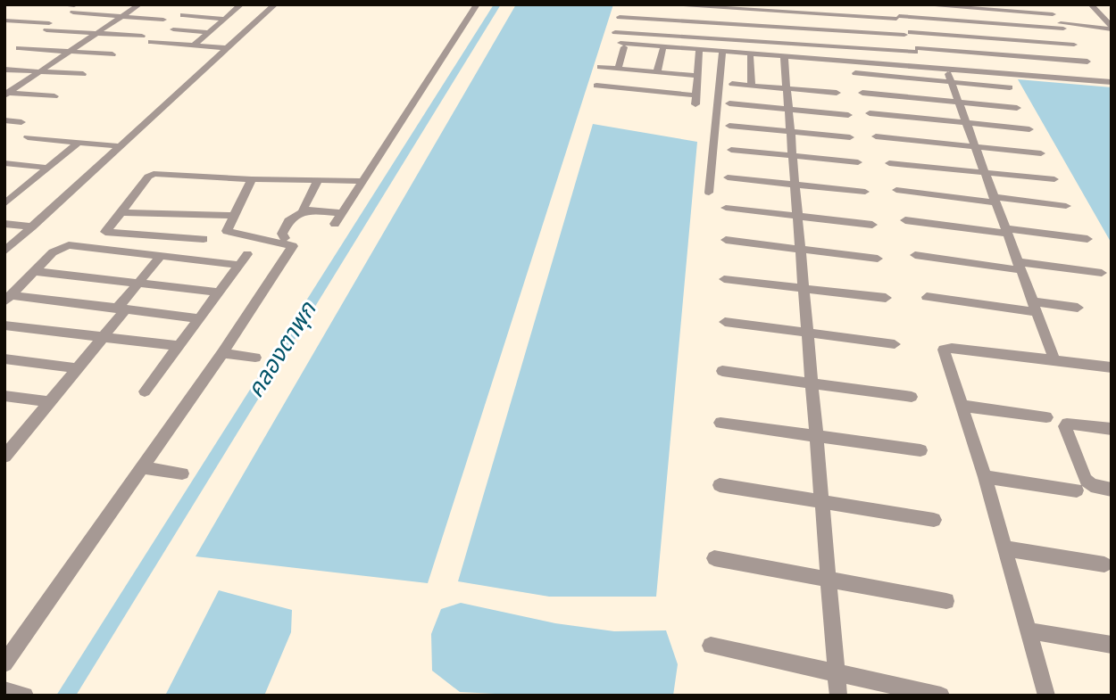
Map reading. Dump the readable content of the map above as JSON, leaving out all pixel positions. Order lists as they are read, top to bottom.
{
  "water": ["คลองตาพุก"]
}
